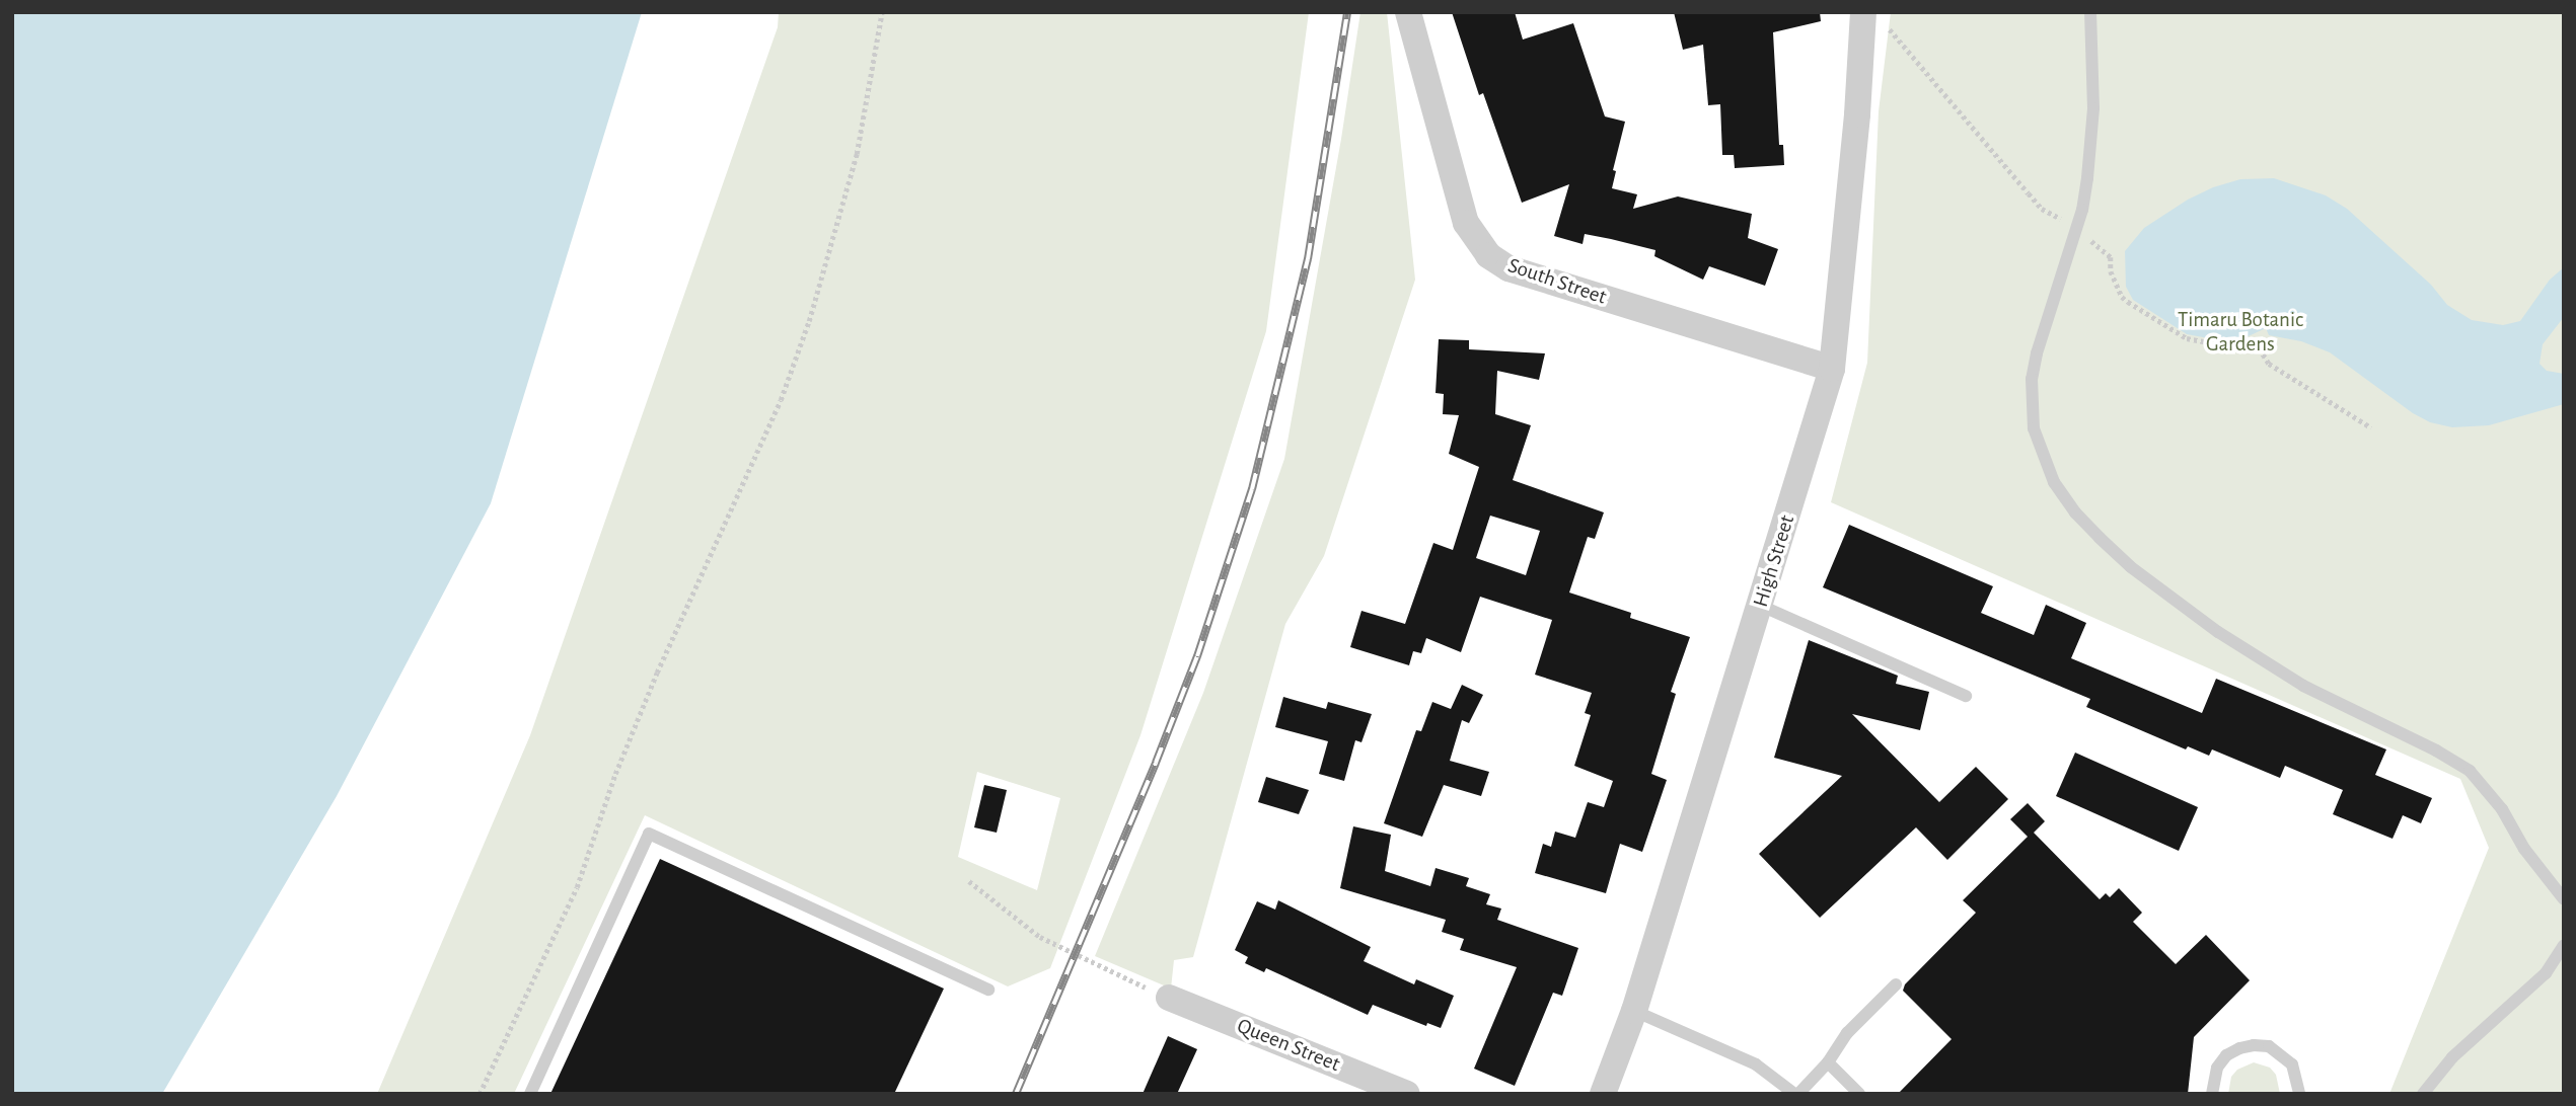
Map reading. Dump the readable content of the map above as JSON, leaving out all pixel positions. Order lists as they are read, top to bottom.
{
  "streets": {
    "street": ["South Street", "High Street", "Queen Street"]
  },
  "crossings": [
    ["South Street", "High Street"]
  ],
  "parks": ["Timaru Botanic Gardens"]
}
